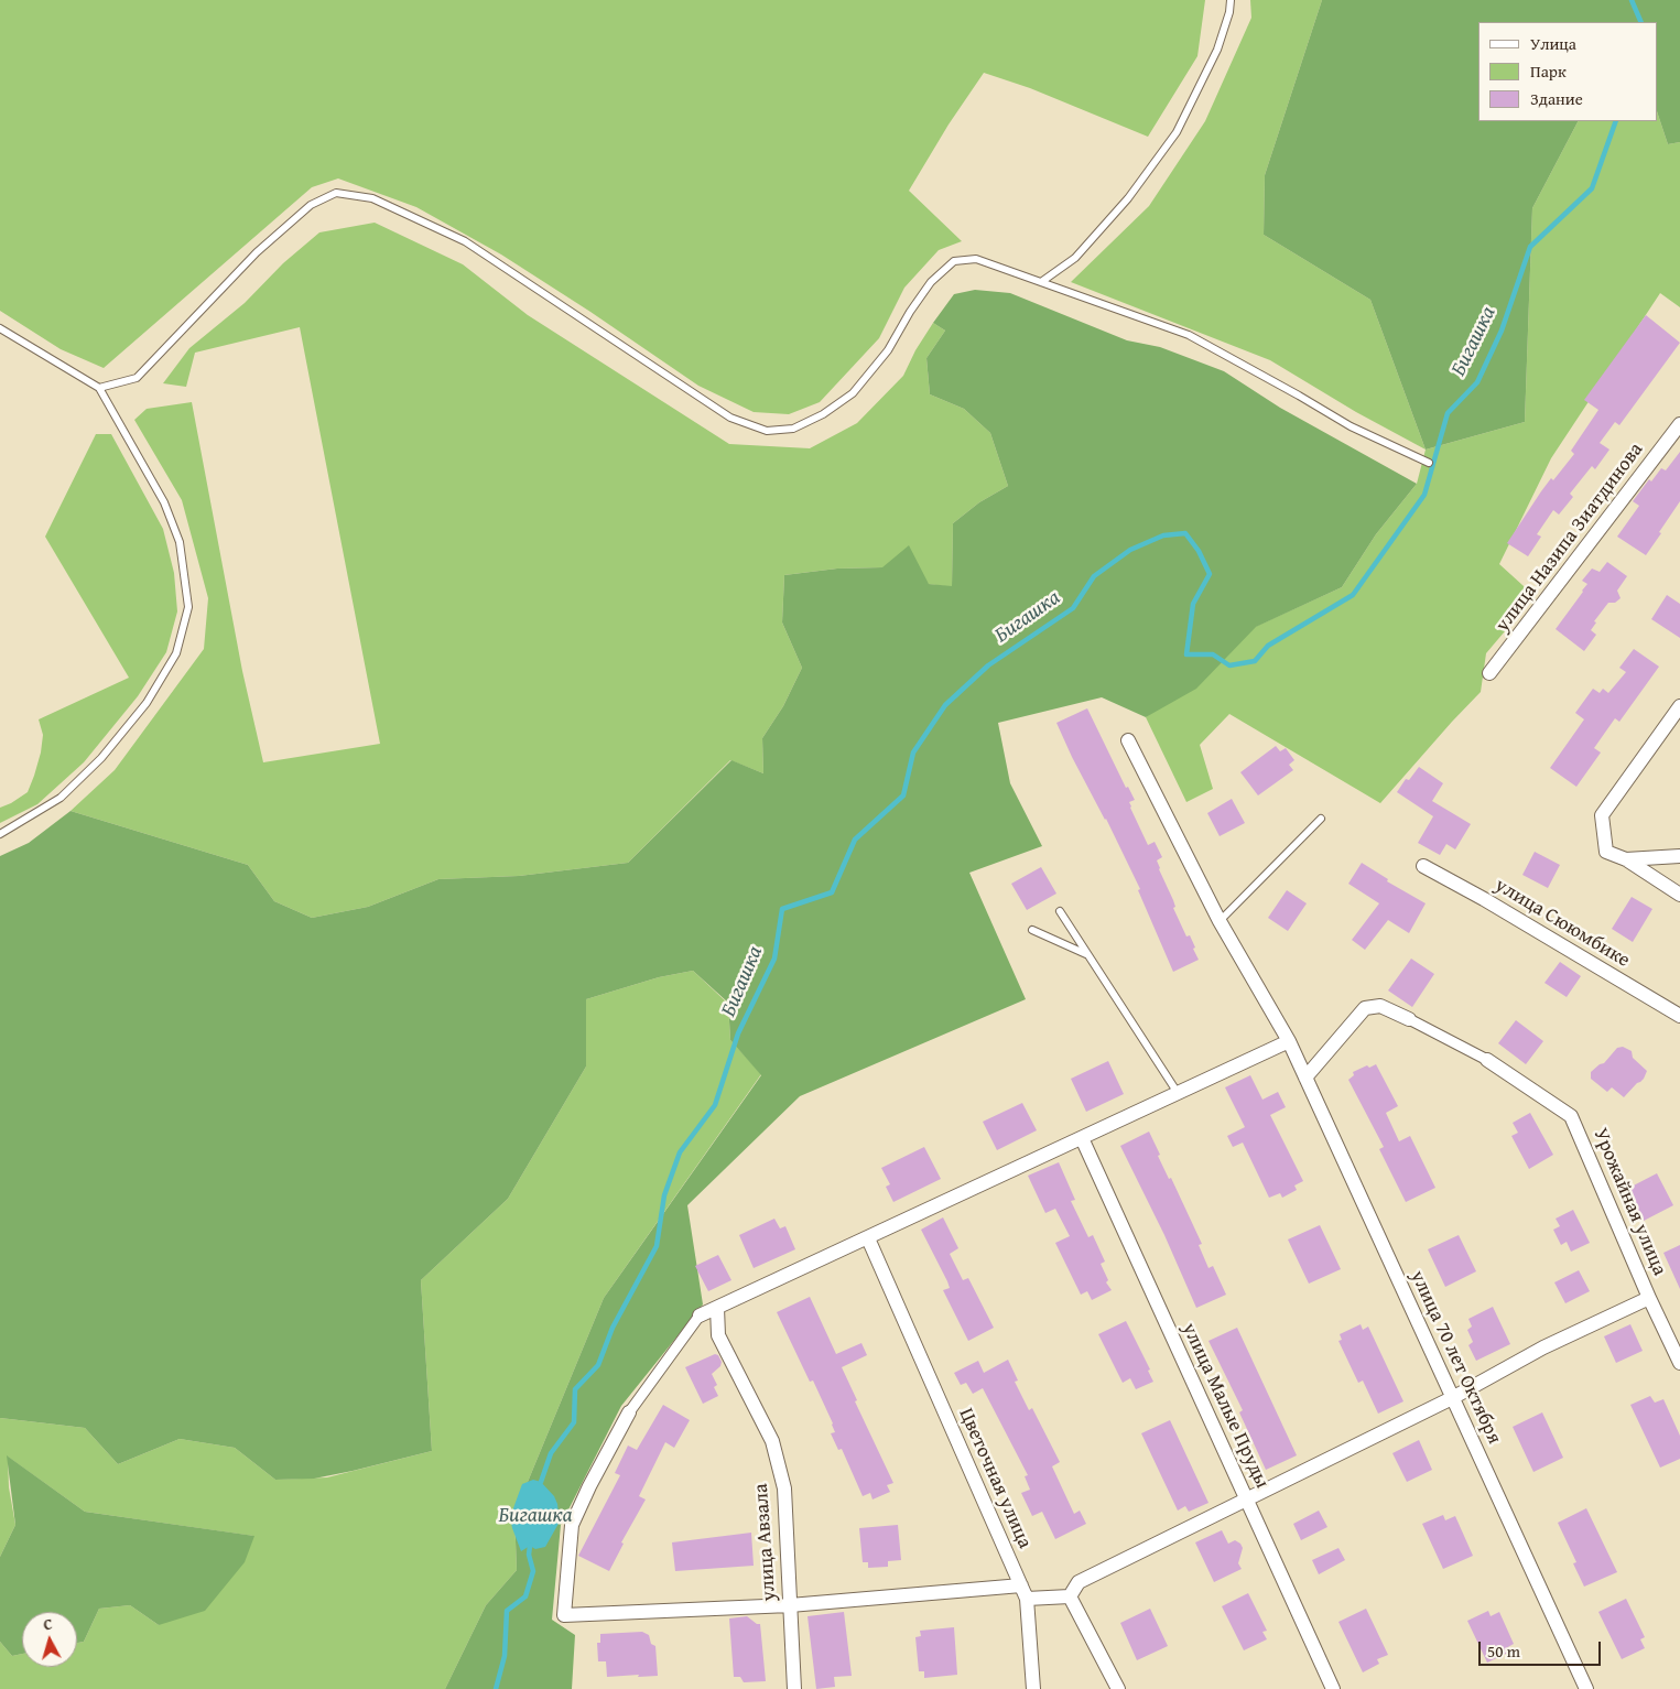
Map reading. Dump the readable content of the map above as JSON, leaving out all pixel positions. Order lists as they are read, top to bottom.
{
  "streets": {
    "street": [
      "улица Назипа Зиатдинова",
      "улица Сююмбике",
      "Урожайная улица",
      "улица 70 лет Октября",
      "улица Малые Пруды",
      "Цветочная улица",
      "улица Авзала"
    ]
  },
  "water": ["Бигашка"],
  "legend": ["Улица", "Парк", "Здание"],
  "scale_bar": "50 m",
  "north": "top"
}
